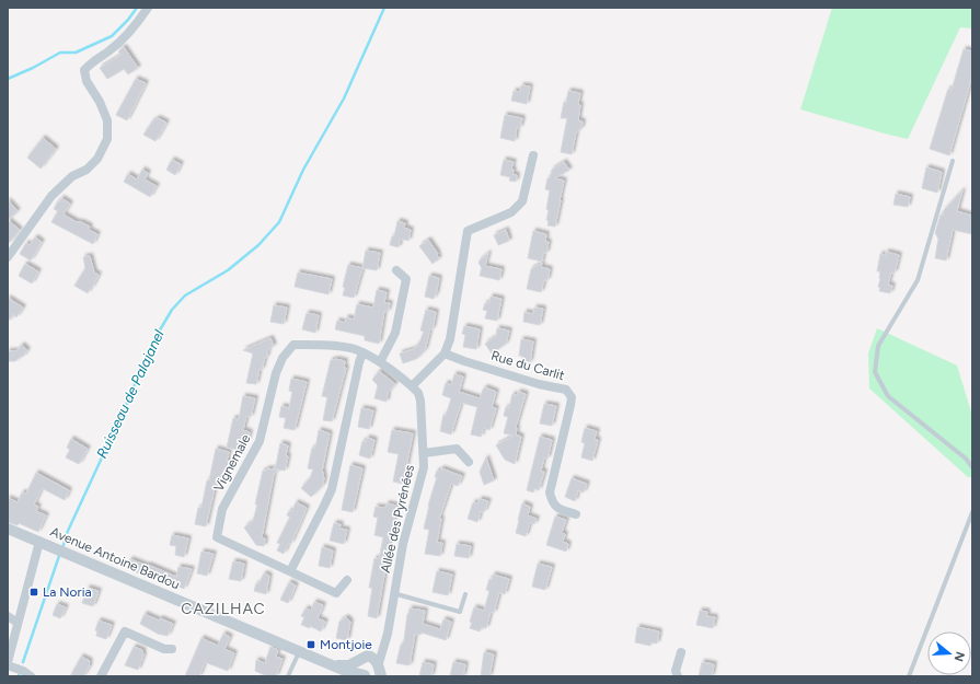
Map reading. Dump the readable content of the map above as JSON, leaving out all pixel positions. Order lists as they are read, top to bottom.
{
  "streets": {
    "street": [
      "Rue du Carlit",
      "Vignemale",
      "Allée des Pyrénées",
      "Avenue Antoine Bardou"
    ]
  },
  "crossings": [
    ["Vignemale", "Allée des Pyrénées"]
  ],
  "districts": ["CAZILHAC"],
  "water": ["Ruisseau de Palajanel"],
  "places": {
    "transit": ["La Noria", "Montjoie"]
  },
  "north": "right"
}
